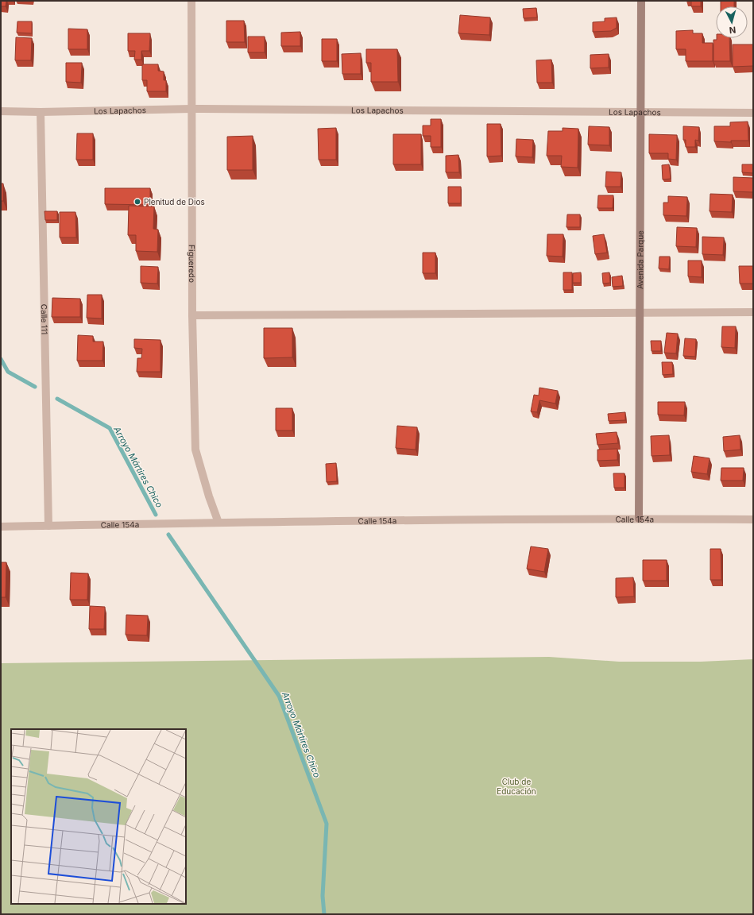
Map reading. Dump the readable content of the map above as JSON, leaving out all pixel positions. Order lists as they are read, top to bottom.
{
  "streets": {
    "street": [
      "Los Lapachos",
      "Avenida Parque",
      "Figueredo",
      "Calle 111",
      "Calle 154a"
    ]
  },
  "crossings": [
    ["Los Lapachos", "Avenida Parque"],
    ["Los Lapachos", "Figueredo"],
    ["Los Lapachos", "Calle 111"],
    ["Avenida Parque", "Calle 154a"],
    ["Figueredo", "Calle 154a"],
    ["Calle 111", "Calle 154a"]
  ],
  "water": ["Arroyo Mártires Chico"],
  "parks": ["Club de Educación"],
  "places": ["Plenitud de Dios"],
  "north": "bottom"
}
